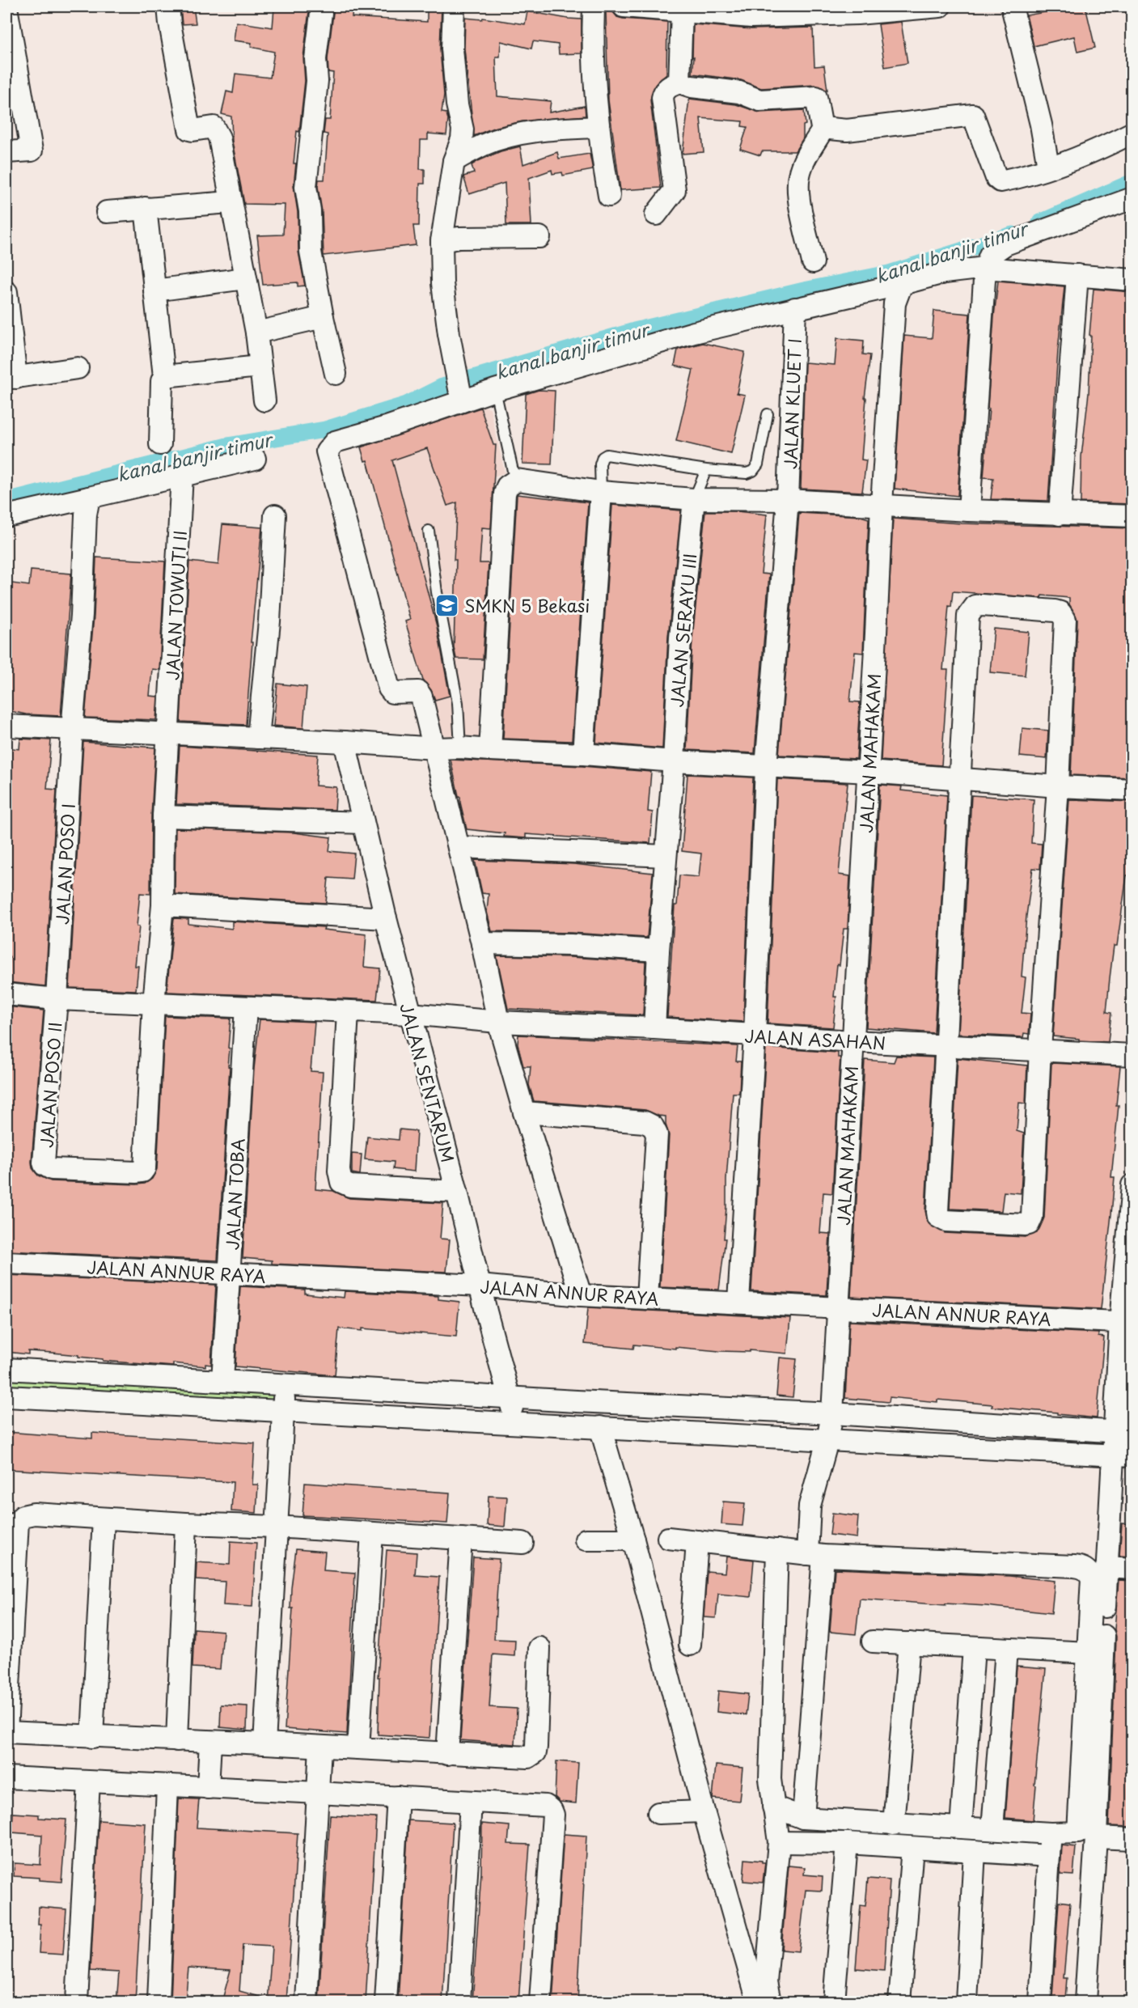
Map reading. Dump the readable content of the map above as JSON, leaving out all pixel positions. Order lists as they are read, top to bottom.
{
  "streets": {
    "street": [
      "JALAN KLUET I",
      "JALAN TOWUTI II",
      "JALAN SERAYU III",
      "JALAN MAHAKAM",
      "JALAN POSO I",
      "JALAN ASAHAN",
      "JALAN SENTARUM",
      "JALAN POSO II",
      "JALAN TOBA",
      "JALAN ANNUR RAYA"
    ]
  },
  "crossings": [
    ["JALAN KLUET I", "JALAN ASAHAN"],
    ["JALAN KLUET I", "JALAN ANNUR RAYA"],
    ["JALAN TOWUTI II", "JALAN ASAHAN"],
    ["JALAN TOWUTI II", "JALAN POSO II"],
    ["JALAN SERAYU III", "JALAN ASAHAN"],
    ["JALAN MAHAKAM", "JALAN ASAHAN"],
    ["JALAN MAHAKAM", "JALAN ANNUR RAYA"],
    ["JALAN POSO I", "JALAN ASAHAN"],
    ["JALAN POSO I", "JALAN POSO II"],
    ["JALAN ASAHAN", "JALAN SENTARUM"],
    ["JALAN ASAHAN", "JALAN POSO II"],
    ["JALAN ASAHAN", "JALAN TOBA"],
    ["JALAN SENTARUM", "JALAN ANNUR RAYA"],
    ["JALAN TOBA", "JALAN ANNUR RAYA"]
  ],
  "water": ["kanal banjir timur"],
  "places": {
    "school or university": ["SMKN 5 Bekasi"]
  }
}
